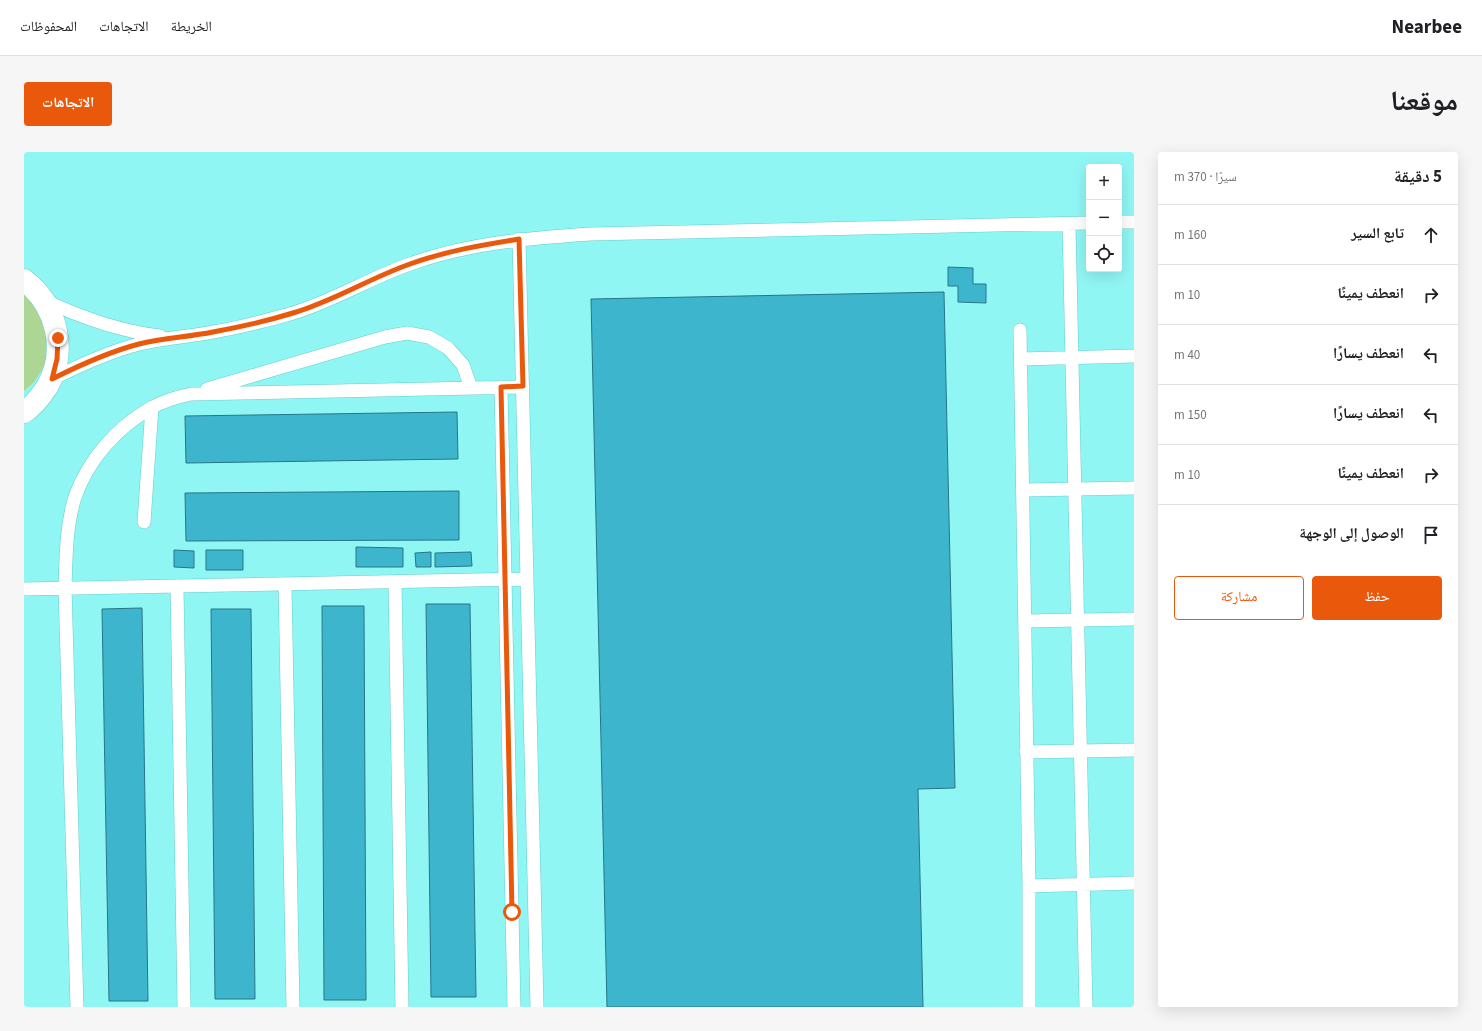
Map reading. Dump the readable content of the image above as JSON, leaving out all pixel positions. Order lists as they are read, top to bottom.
{
  "page": {
    "header": "Nearbee",
    "nav": ["الخريطة", "الاتجاهات", "المحفوظات"],
    "title": "موقعنا",
    "buttons": [
      "الاتجاهات",
      ["حفظ", "مشاركة"]
    ],
    "heading": ["5 دقيقة", "سيرًا · 370 m"],
    "map_buttons": ["+", "−"],
    "list": [
      ["تابع السير", "160 m"],
      ["انعطف يمينًا", "10 m"],
      ["انعطف يسارًا", "40 m"],
      ["انعطف يسارًا", "150 m"],
      ["انعطف يمينًا", "10 m"],
      "الوصول إلى الوجهة"
    ]
  }
}
